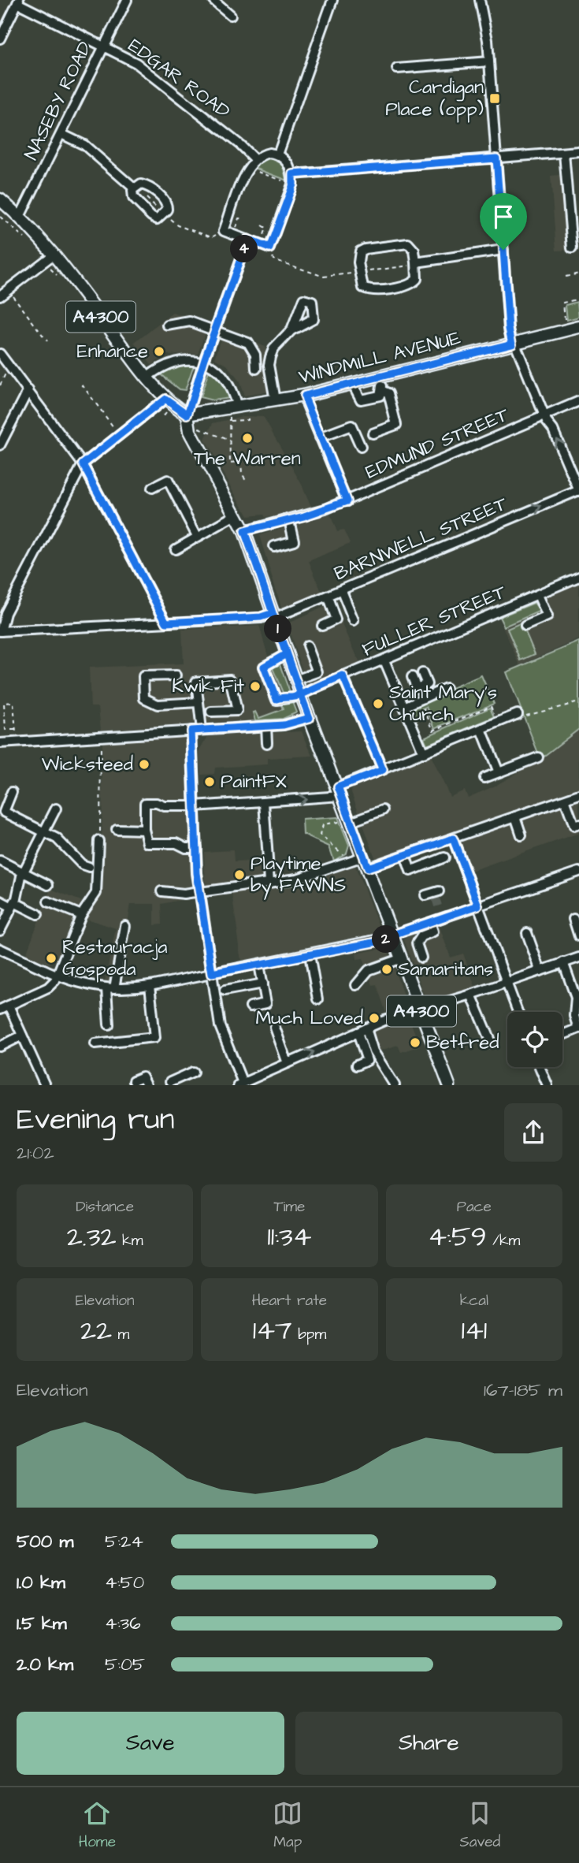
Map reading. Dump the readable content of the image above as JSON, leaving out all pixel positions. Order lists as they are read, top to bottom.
{
  "streets": {
    "main road": ["A4300", "WINDMILL AVENUE"],
    "street": [
      "EDGAR ROAD",
      "NASEBY ROAD",
      "EDMUND STREET",
      "BARNWELL STREET",
      "FULLER STREET"
    ]
  },
  "crossings": [
    ["EDGAR ROAD", "NASEBY ROAD"],
    ["NASEBY ROAD", "A4300"],
    ["A4300", "WINDMILL AVENUE"],
    ["A4300", "EDMUND STREET"],
    ["A4300", "BARNWELL STREET"],
    ["A4300", "FULLER STREET"]
  ],
  "one_way": ["BARNWELL STREET"],
  "places": {
    "transit": ["Cardigan Place (opp)"],
    "other": [
      "Enhance",
      "The Warren",
      "Kwik Fit",
      "Saint Mary's Church",
      "Wicksteed",
      "PaintFX",
      "Playtime by FAWNS",
      "Restauracja Gospoda",
      "Samaritans",
      "Much Loved",
      "Betfred"
    ]
  },
  "page": {
    "pins": ["4", "1", "2"],
    "heading": ["Evening run", "21:02"],
    "stats": [
      ["Distance", "2.32 km"],
      ["Time", "11:34"],
      ["Pace", "4:59 /km"],
      ["Elevation", "22 m"],
      ["Heart rate", "147 bpm"],
      ["kcal", "141"]
    ],
    "chart": ["Elevation", "167–185 m"],
    "list": [
      {
        "name": "500 m",
        "note": "5:24"
      },
      {
        "name": "1.0 km",
        "note": "4:50"
      },
      {
        "name": "1.5 km",
        "note": "4:36"
      },
      {
        "name": "2.0 km",
        "note": "5:05"
      }
    ],
    "buttons": ["Save", "Share"],
    "tabs": ["Home", "Map", "Saved"]
  }
}
